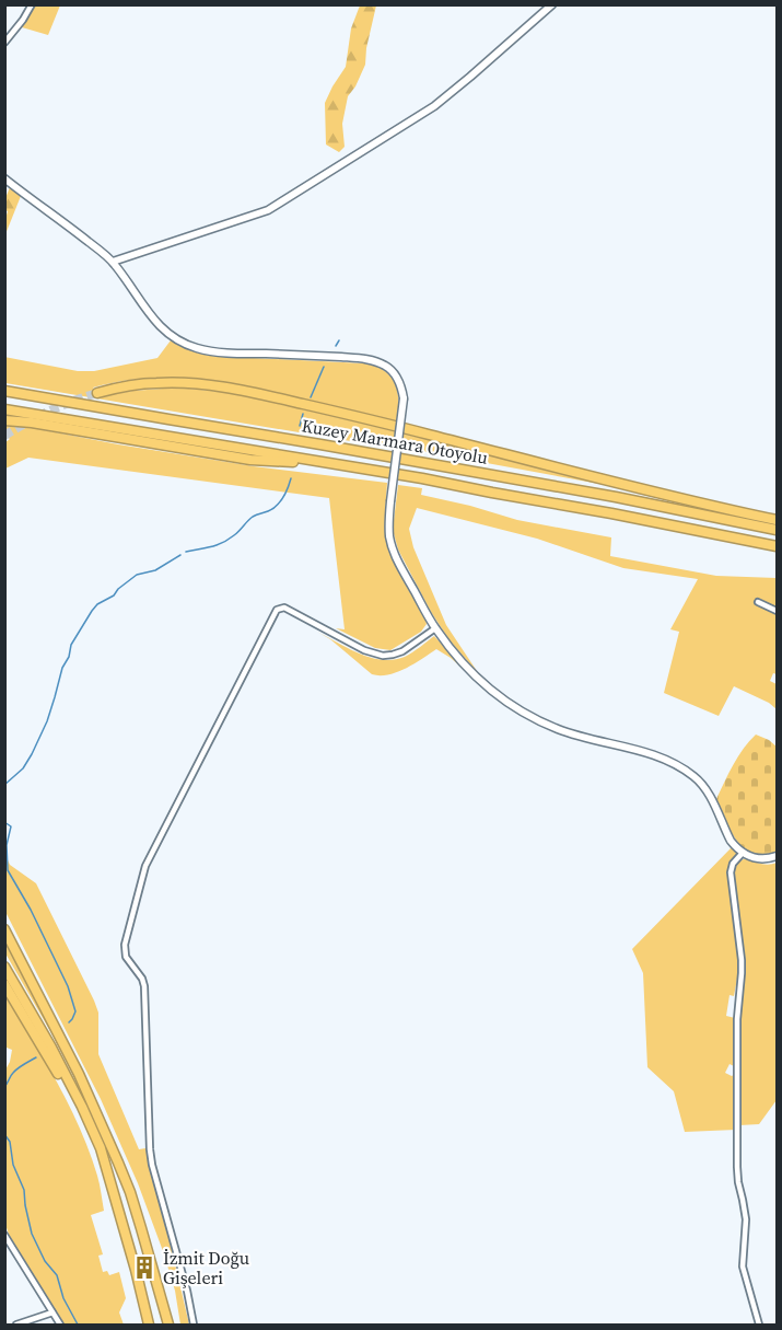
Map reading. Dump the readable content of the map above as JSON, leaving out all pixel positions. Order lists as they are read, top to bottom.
{
  "streets": {
    "highway": ["Kuzey Marmara Otoyolu"]
  },
  "places": {
    "building": ["İzmit Doğu Gişeleri"]
  }
}
